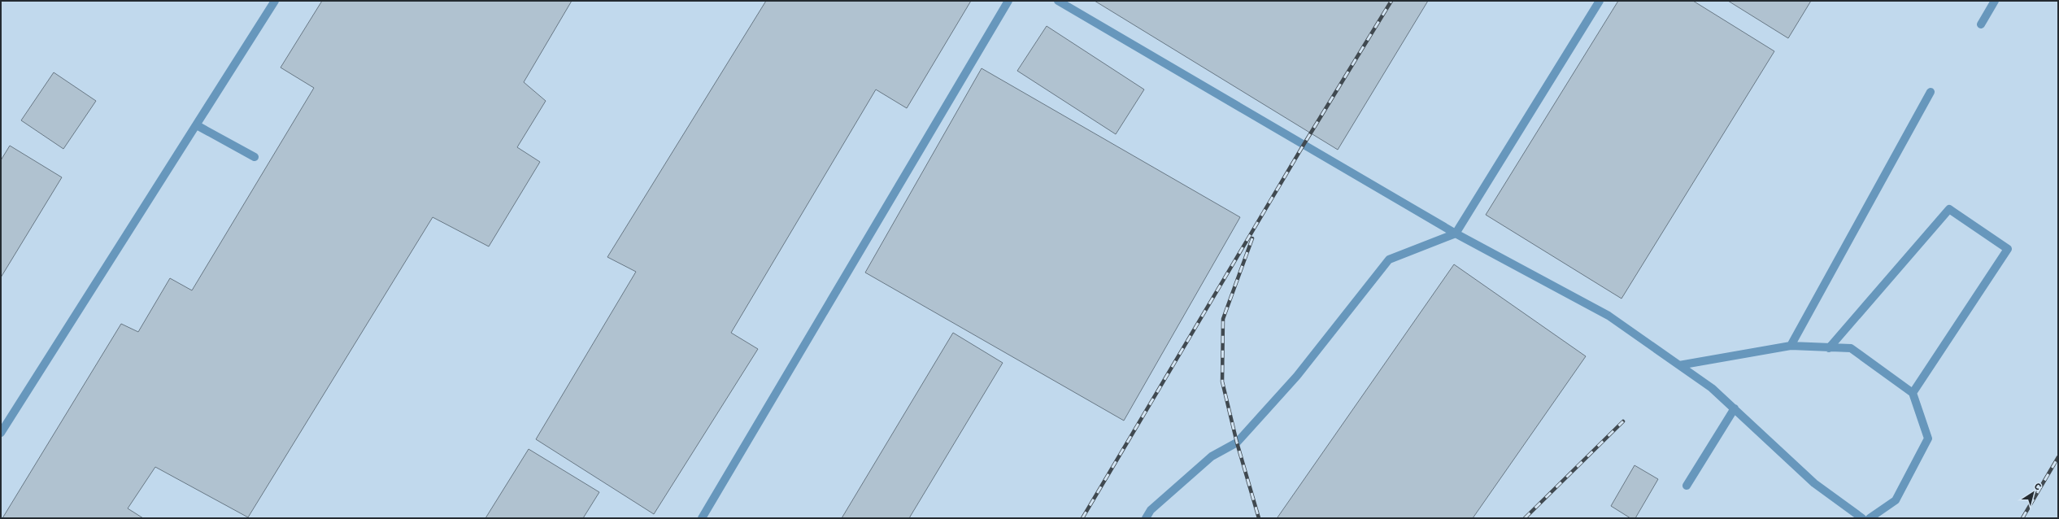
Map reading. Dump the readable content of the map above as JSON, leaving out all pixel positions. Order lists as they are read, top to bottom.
{
  "north": "top right"
}
